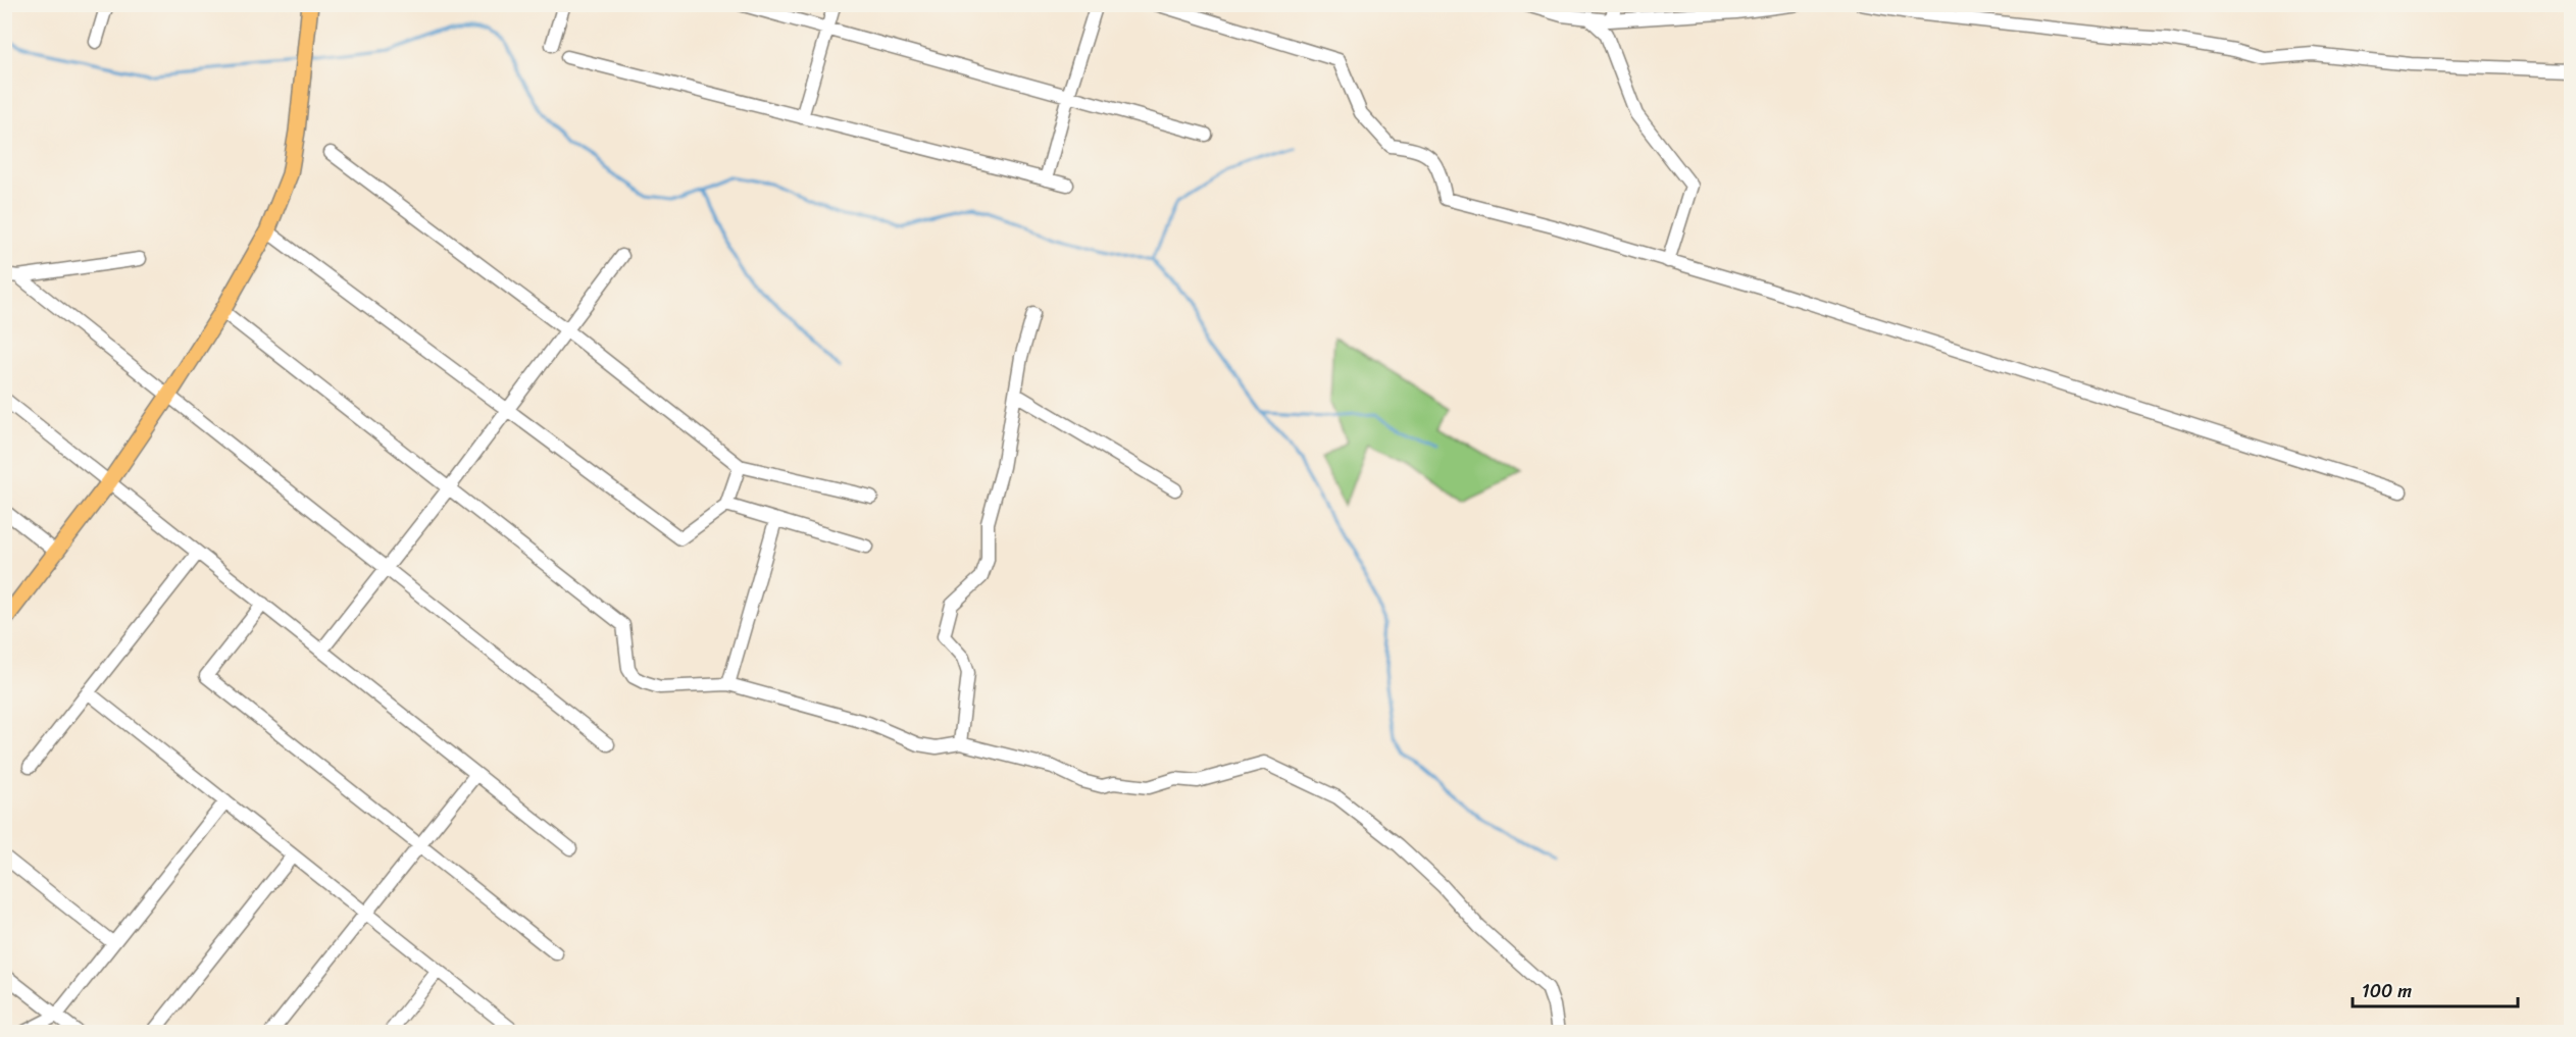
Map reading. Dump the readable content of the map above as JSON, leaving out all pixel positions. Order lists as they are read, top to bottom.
{
  "scale_bar": "100 m"
}
